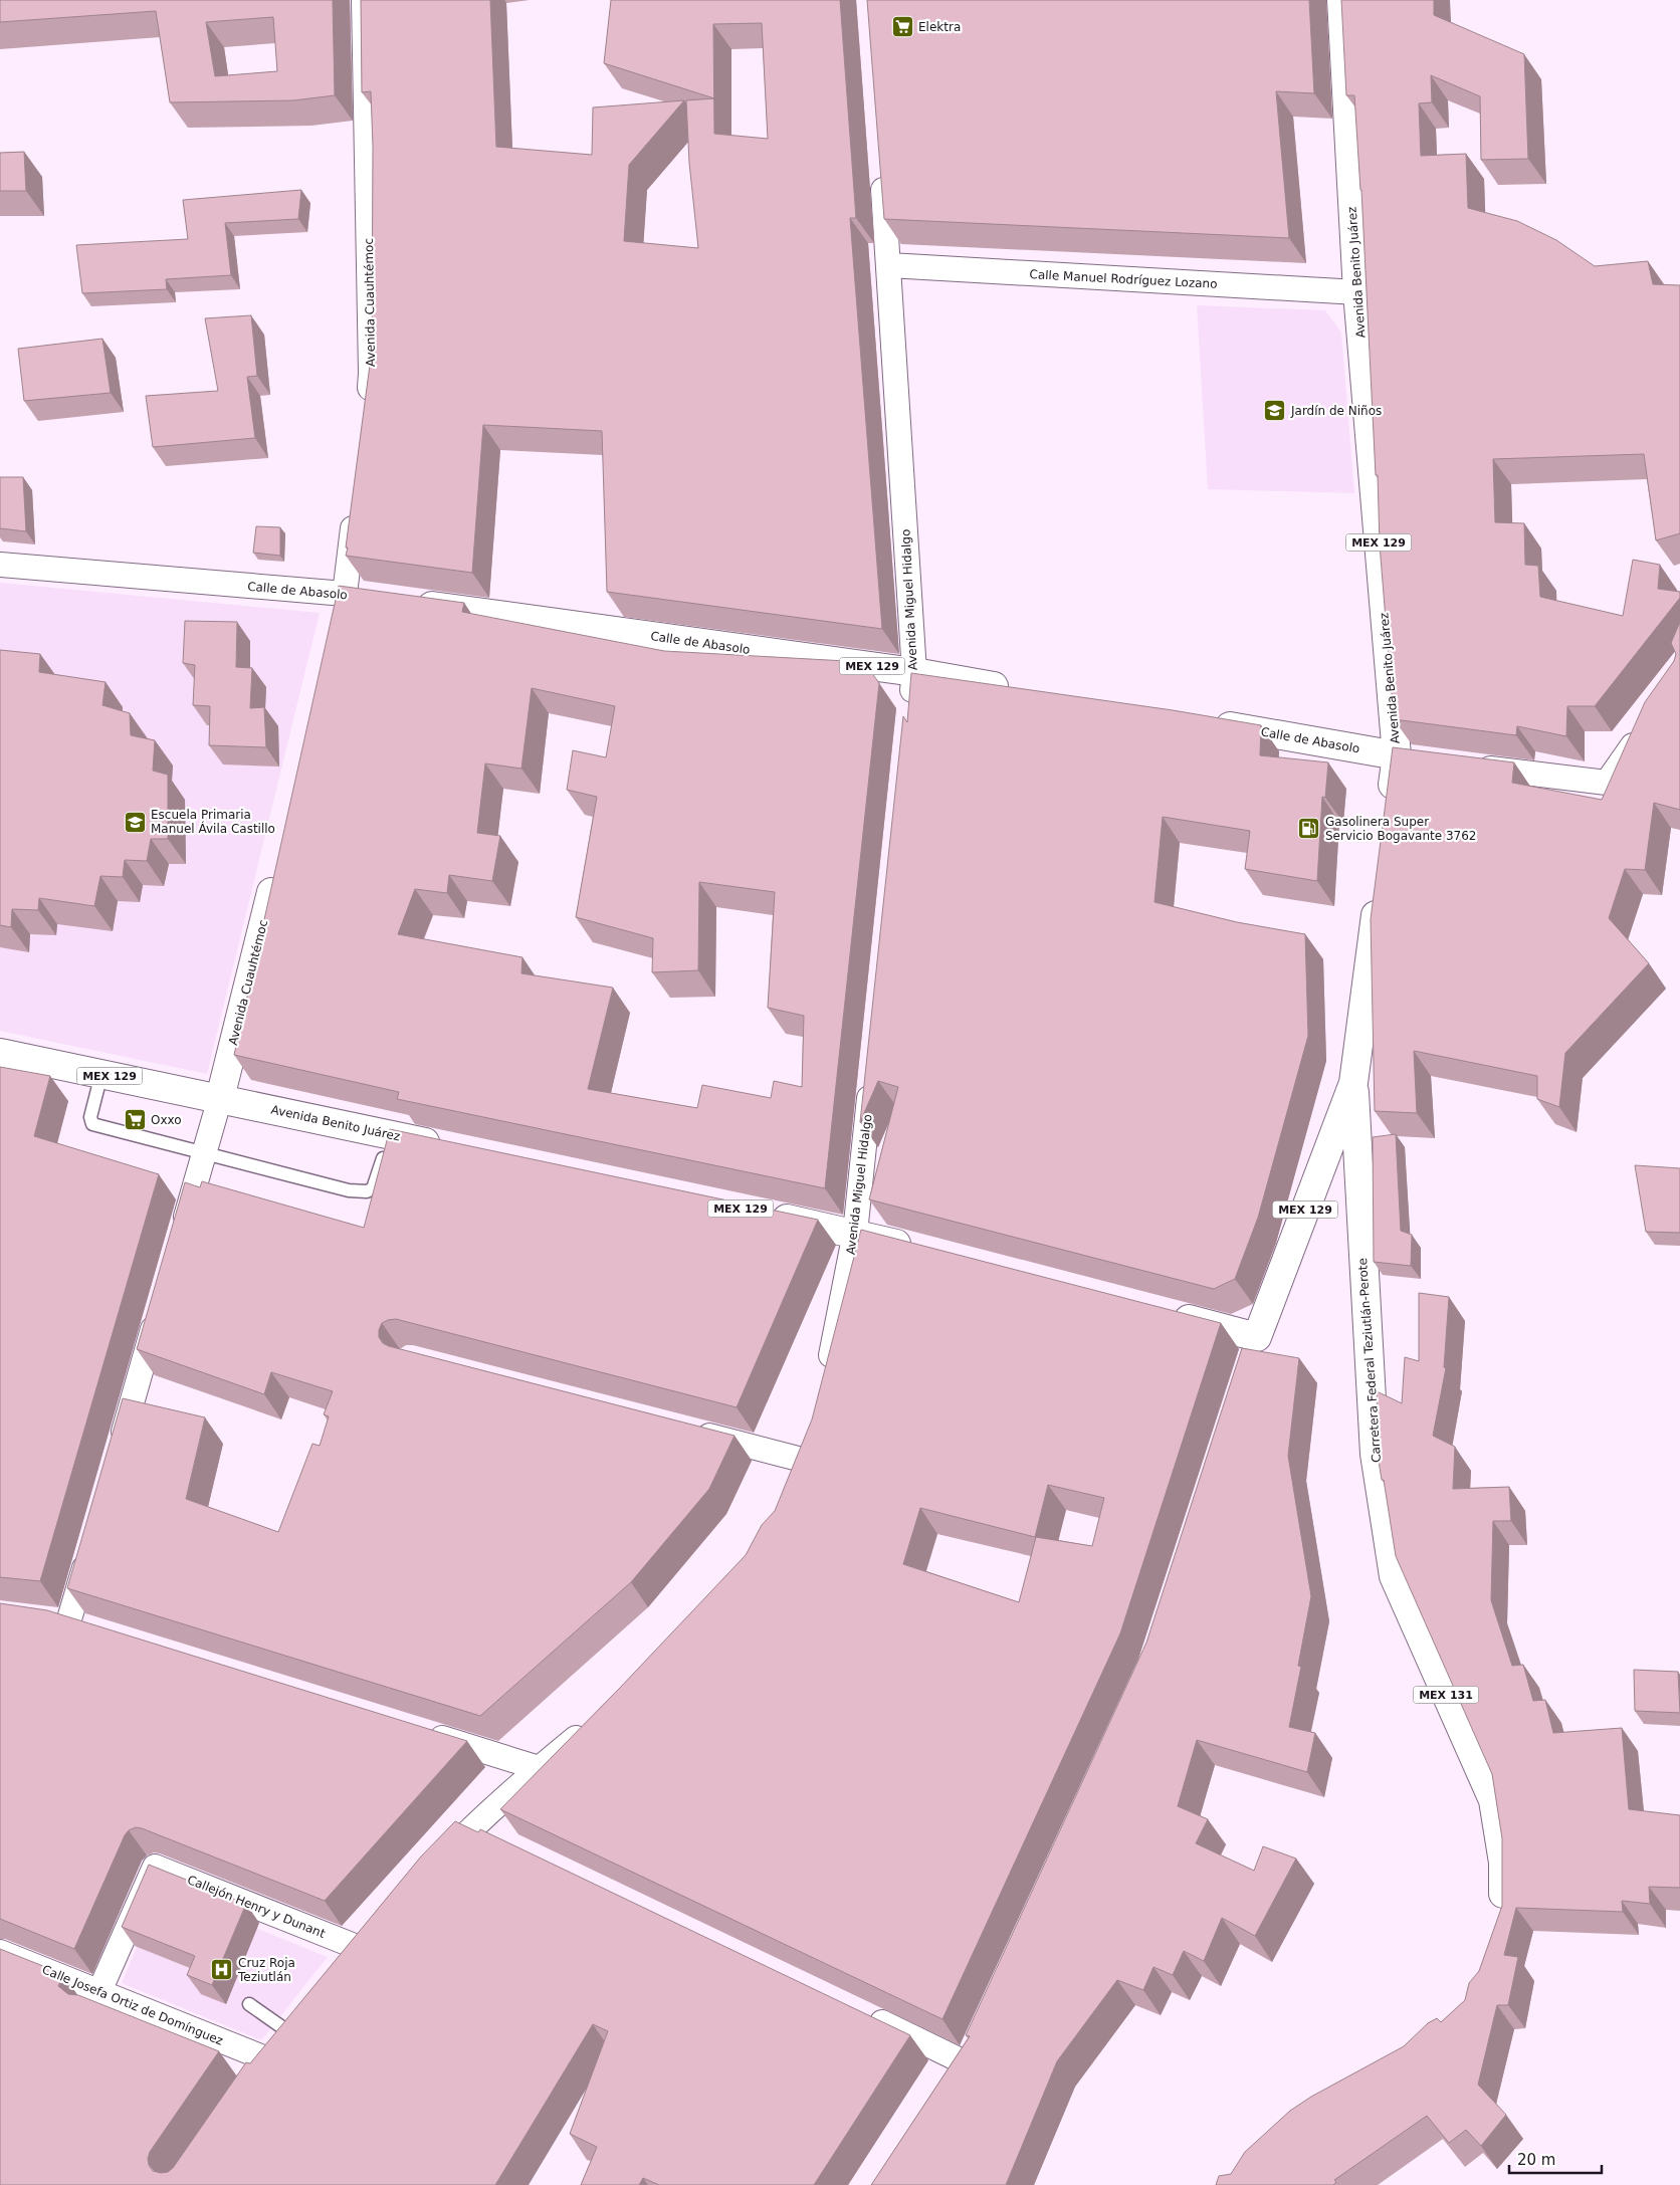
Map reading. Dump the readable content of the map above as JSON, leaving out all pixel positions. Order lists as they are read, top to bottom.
{
  "streets": {
    "main road": [
      "Avenida Benito Juárez",
      "Avenida Cuauhtémoc",
      "MEX 129",
      "Calle de Abasolo",
      "Carretera Federal Teziutlán-Perote",
      "MEX 131"
    ],
    "street": [
      "Calle Manuel Rodríguez Lozano",
      "Avenida Miguel Hidalgo",
      "Callejón Henry y Dunant",
      "Calle Josefa Ortiz de Domínguez"
    ]
  },
  "crossings": [
    ["Avenida Benito Juárez", "Calle Manuel Rodríguez Lozano"],
    ["Avenida Benito Juárez", "Avenida Cuauhtémoc"],
    ["Avenida Benito Juárez", "Calle de Abasolo"],
    ["Calle Manuel Rodríguez Lozano", "Avenida Miguel Hidalgo"],
    ["MEX 129", "Avenida Miguel Hidalgo"],
    ["MEX 129", "Carretera Federal Teziutlán-Perote"],
    ["Calle de Abasolo", "Avenida Miguel Hidalgo"],
    ["Callejón Henry y Dunant", "Calle Josefa Ortiz de Domínguez"]
  ],
  "places": {
    "supermarket": ["Elektra", "Oxxo"],
    "school or university": ["Jardín de Niños", "Escuela Primaria Manuel Ávila Castillo"],
    "fuel station": ["Gasolinera Super Servicio Bogavante 3762"],
    "hospital": ["Cruz Roja Teziutlán"]
  },
  "scale_bar": "20 m"
}
